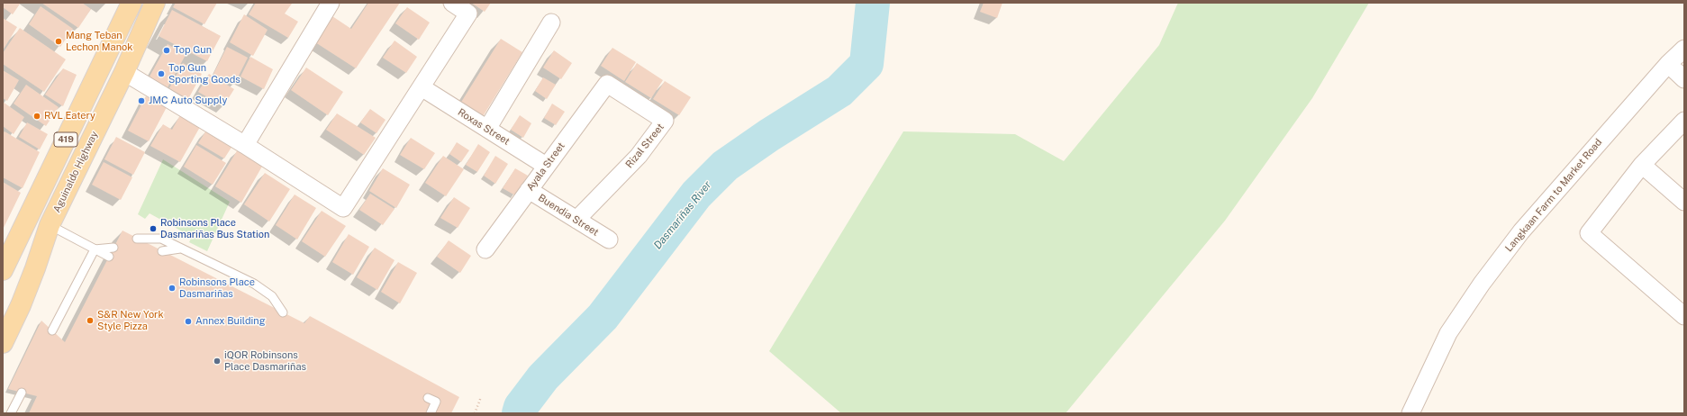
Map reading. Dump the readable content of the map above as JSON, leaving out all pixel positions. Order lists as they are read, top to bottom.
{
  "streets": {
    "main road": ["419", "Aguinaldo Highway"],
    "street": [
      "Roxas Street",
      "Rizal Street",
      "Ayala Street",
      "Langkaan Farm to Market Road",
      "Buendia Street"
    ]
  },
  "crossings": [
    ["Roxas Street", "Ayala Street"],
    ["Rizal Street", "Ayala Street"],
    ["Rizal Street", "Buendia Street"],
    ["Ayala Street", "Buendia Street"]
  ],
  "water": ["Dasmariñas River"],
  "places": [
    "Mang Teban Lechon Manok",
    "Top Gun",
    "Top Gun Sporting Goods",
    "JMC Auto Supply",
    "RVL Eatery",
    "Robinsons Place Dasmariñas Bus Station",
    "Robinsons Place Dasmariñas",
    "S&R New York Style Pizza",
    "Annex Building",
    "iQOR Robinsons Place Dasmariñas"
  ]
}
